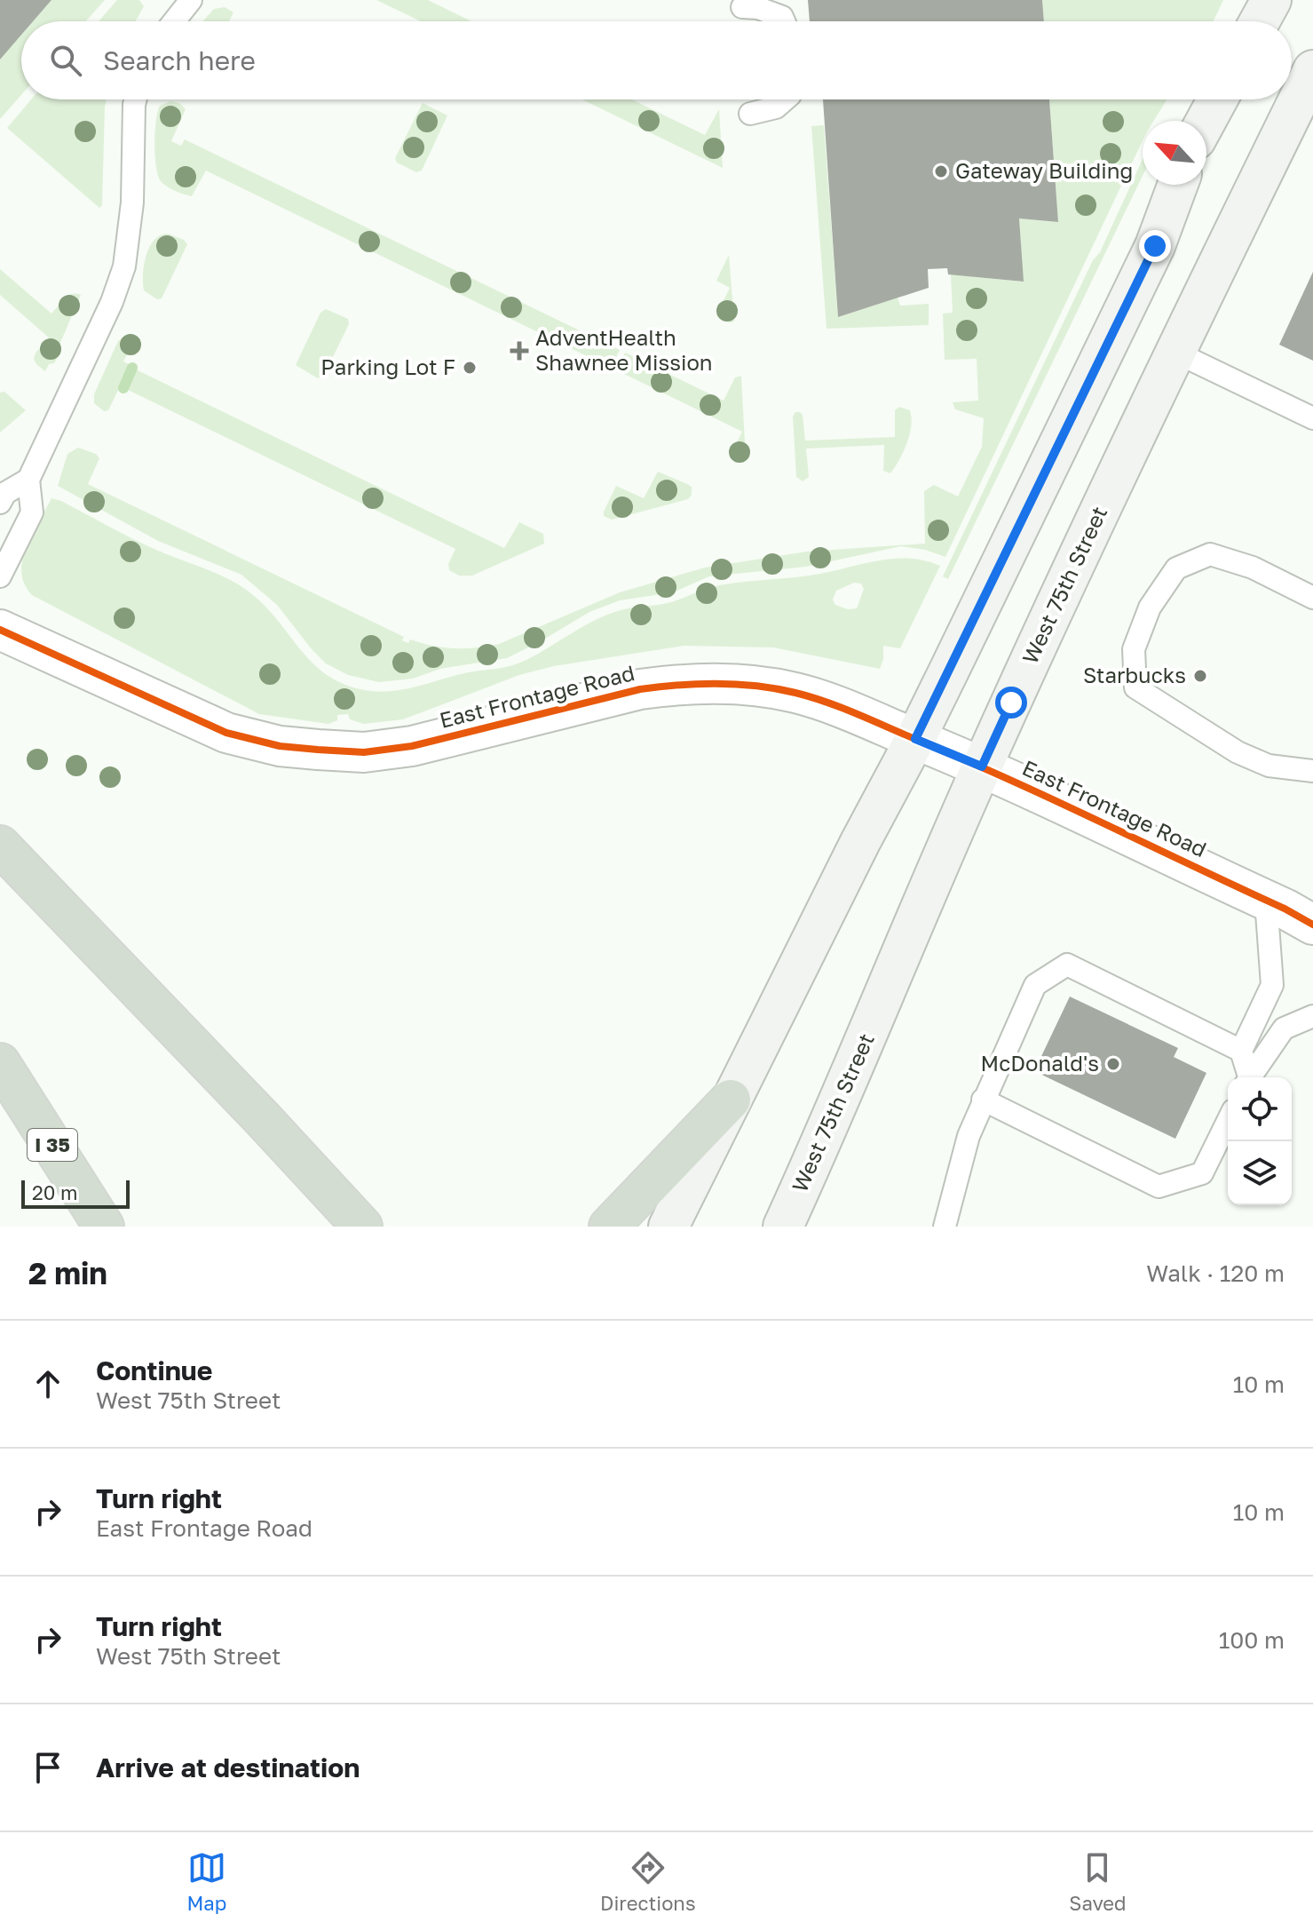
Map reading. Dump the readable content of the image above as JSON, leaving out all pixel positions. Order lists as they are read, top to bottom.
{
  "streets": {
    "highway": ["I 35"],
    "main road": ["West 75th Street"],
    "street": ["East Frontage Road"]
  },
  "crossings": [
    ["West 75th Street", "East Frontage Road"]
  ],
  "places": {
    "other": [
      "Gateway Building",
      "Parking Lot F",
      "Starbucks",
      "McDonald's"
    ],
    "health": ["AdventHealth Shawnee Mission"]
  },
  "scale_bar": "20 m",
  "north": "top left",
  "page": {
    "search": "Search here",
    "scale": "20 m",
    "heading": ["2 min", "Walk · 120 m"],
    "list": [
      ["Continue", "West 75th Street", "10 m"],
      ["Turn right", "East Frontage Road", "10 m"],
      ["Turn right", "West 75th Street", "100 m"],
      "Arrive at destination"
    ],
    "nav": ["Map", "Directions", "Saved"]
  }
}
